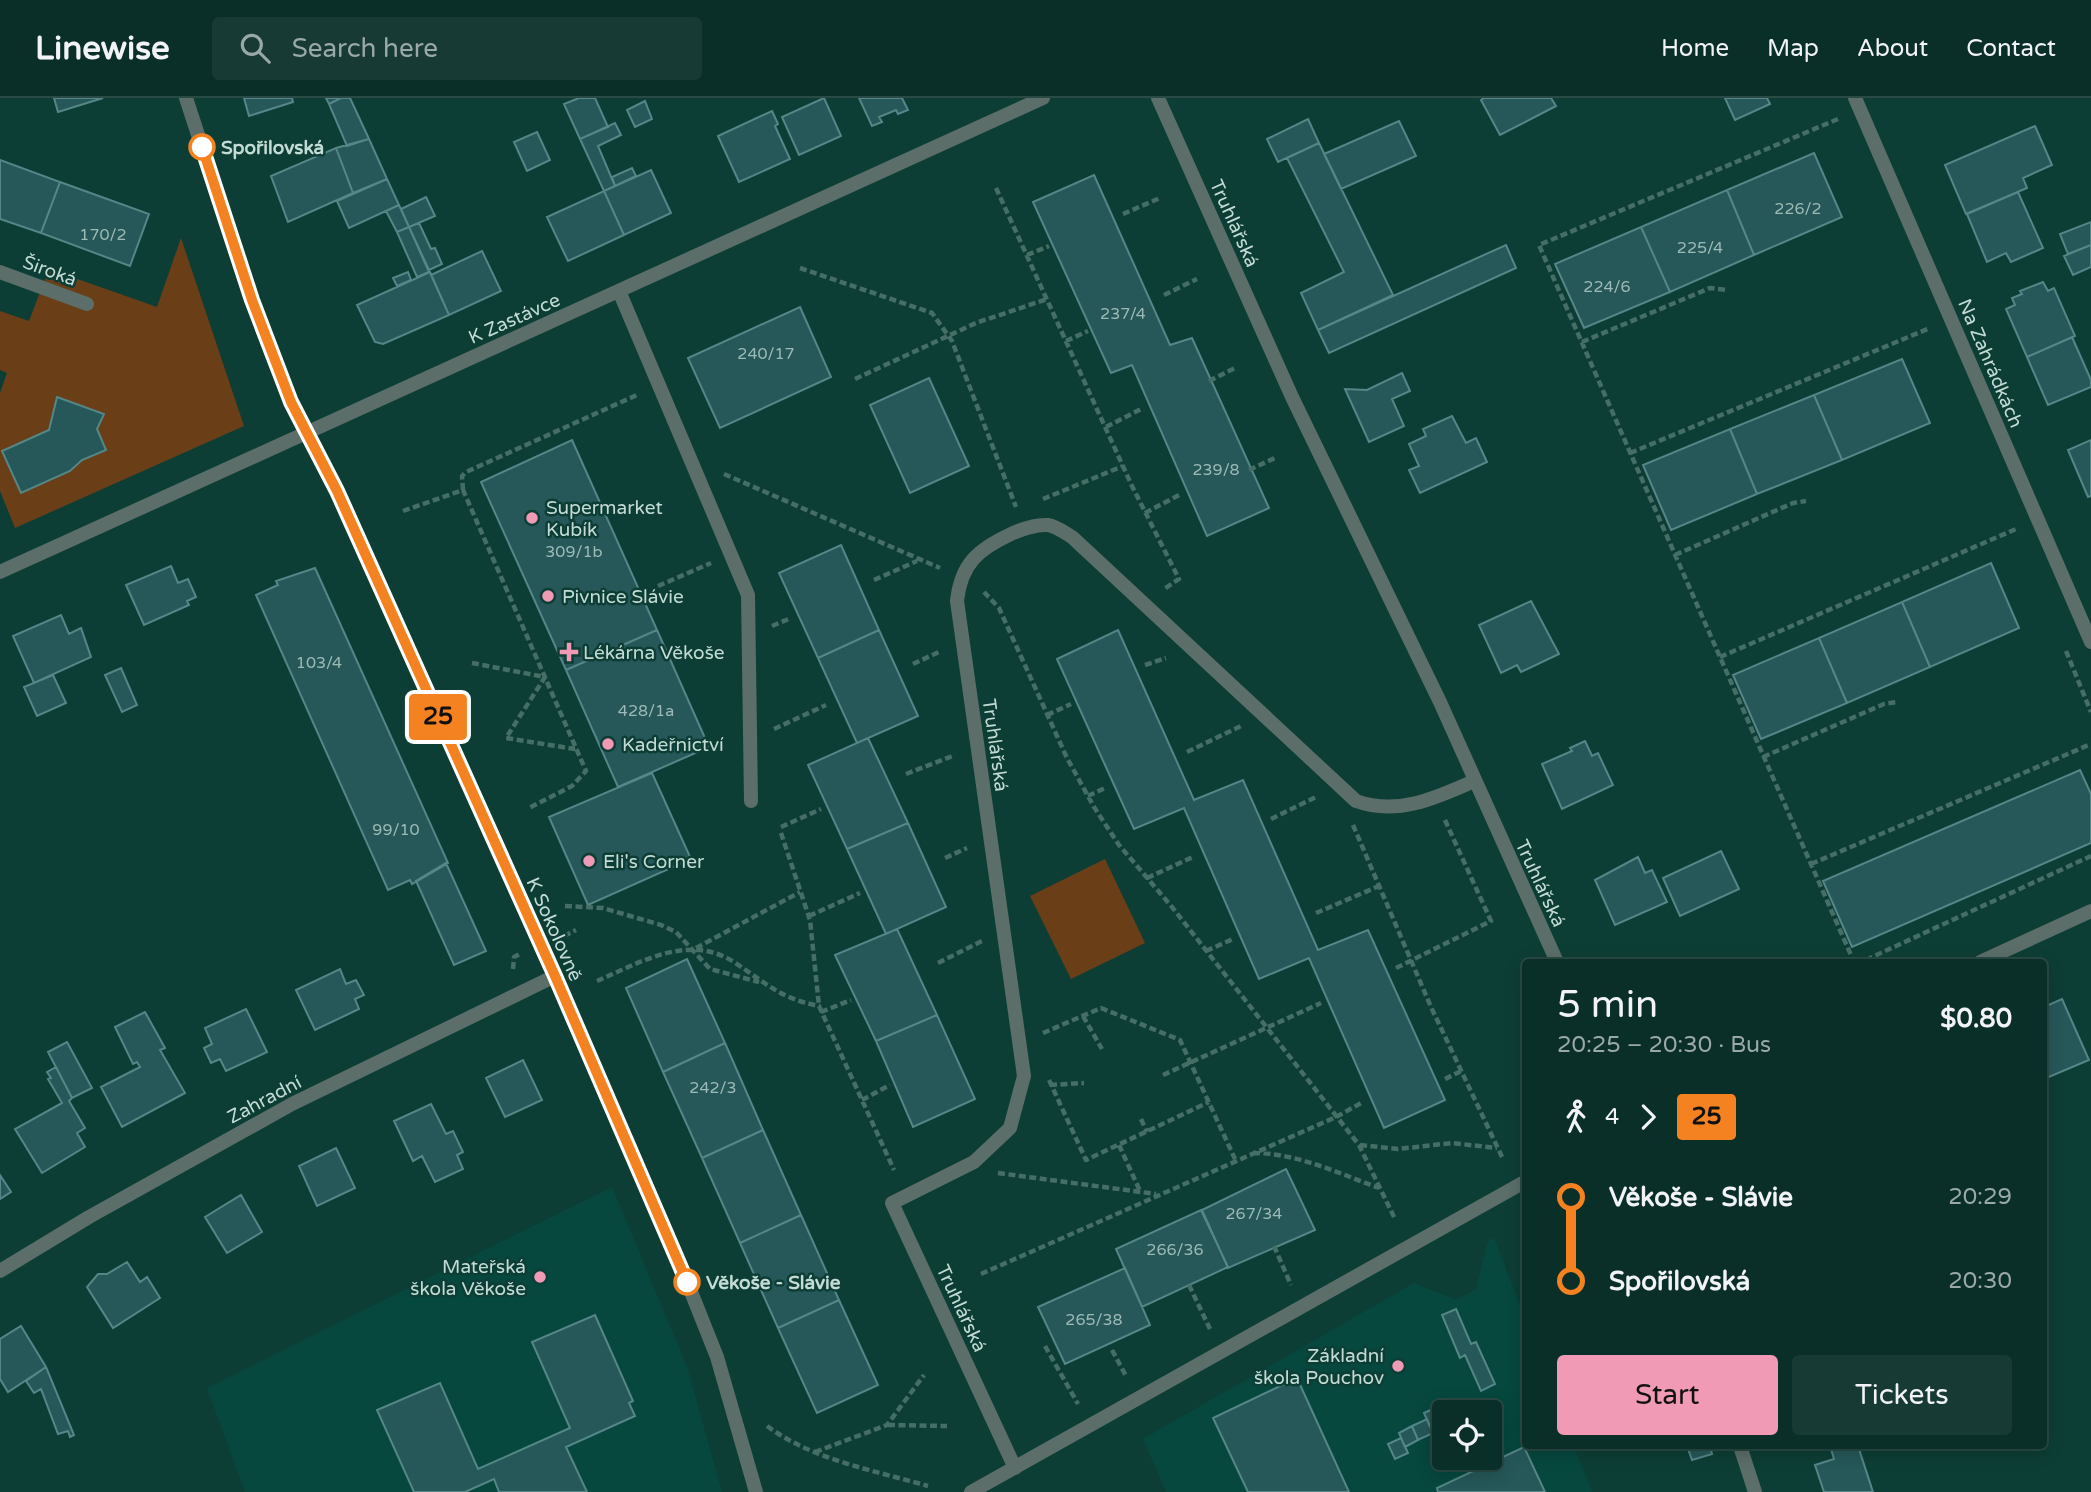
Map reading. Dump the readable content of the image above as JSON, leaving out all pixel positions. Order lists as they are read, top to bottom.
{
  "streets": {
    "street": [
      "Truhlářská",
      "Široká",
      "K Zastávce",
      "Na Zahrádkách",
      "K Sokolovně",
      "Zahradní"
    ]
  },
  "crossings": [
    ["K Zastávce", "K Sokolovně"],
    ["K Sokolovně", "Zahradní"]
  ],
  "places": {
    "other": [
      "Spořilovská",
      "Supermarket Kubík",
      "Pivnice Slávie",
      "Kadeřnictví",
      "Eli's Corner",
      "Mateřská škola Věkoše",
      "Věkoše - Slávie",
      "Základní škola Pouchov"
    ],
    "health": ["Lékárna Věkoše"]
  },
  "lines": ["bus line 25"],
  "house_numbers": [
    "226/2",
    "170/2",
    "225/4",
    "224/6",
    "237/4",
    "240/17",
    "239/8",
    "309/1b",
    "103/4",
    "428/1a",
    "99/10",
    "242/3",
    "267/34",
    "266/36",
    "265/38"
  ],
  "page": {
    "header": "Linewise",
    "search": "Search here",
    "nav": [
      "Home",
      "Map",
      "About",
      "Contact"
    ],
    "on_map": "25",
    "heading": ["5 min", "20:25 – 20:30 · Bus", "$0.80"],
    "legs": ["4", "25"],
    "list": [
      {
        "name": "Věkoše - Slávie",
        "value": "20:29"
      },
      {
        "name": "Spořilovská",
        "value": "20:30"
      }
    ],
    "buttons": ["Start", "Tickets"]
  }
}
